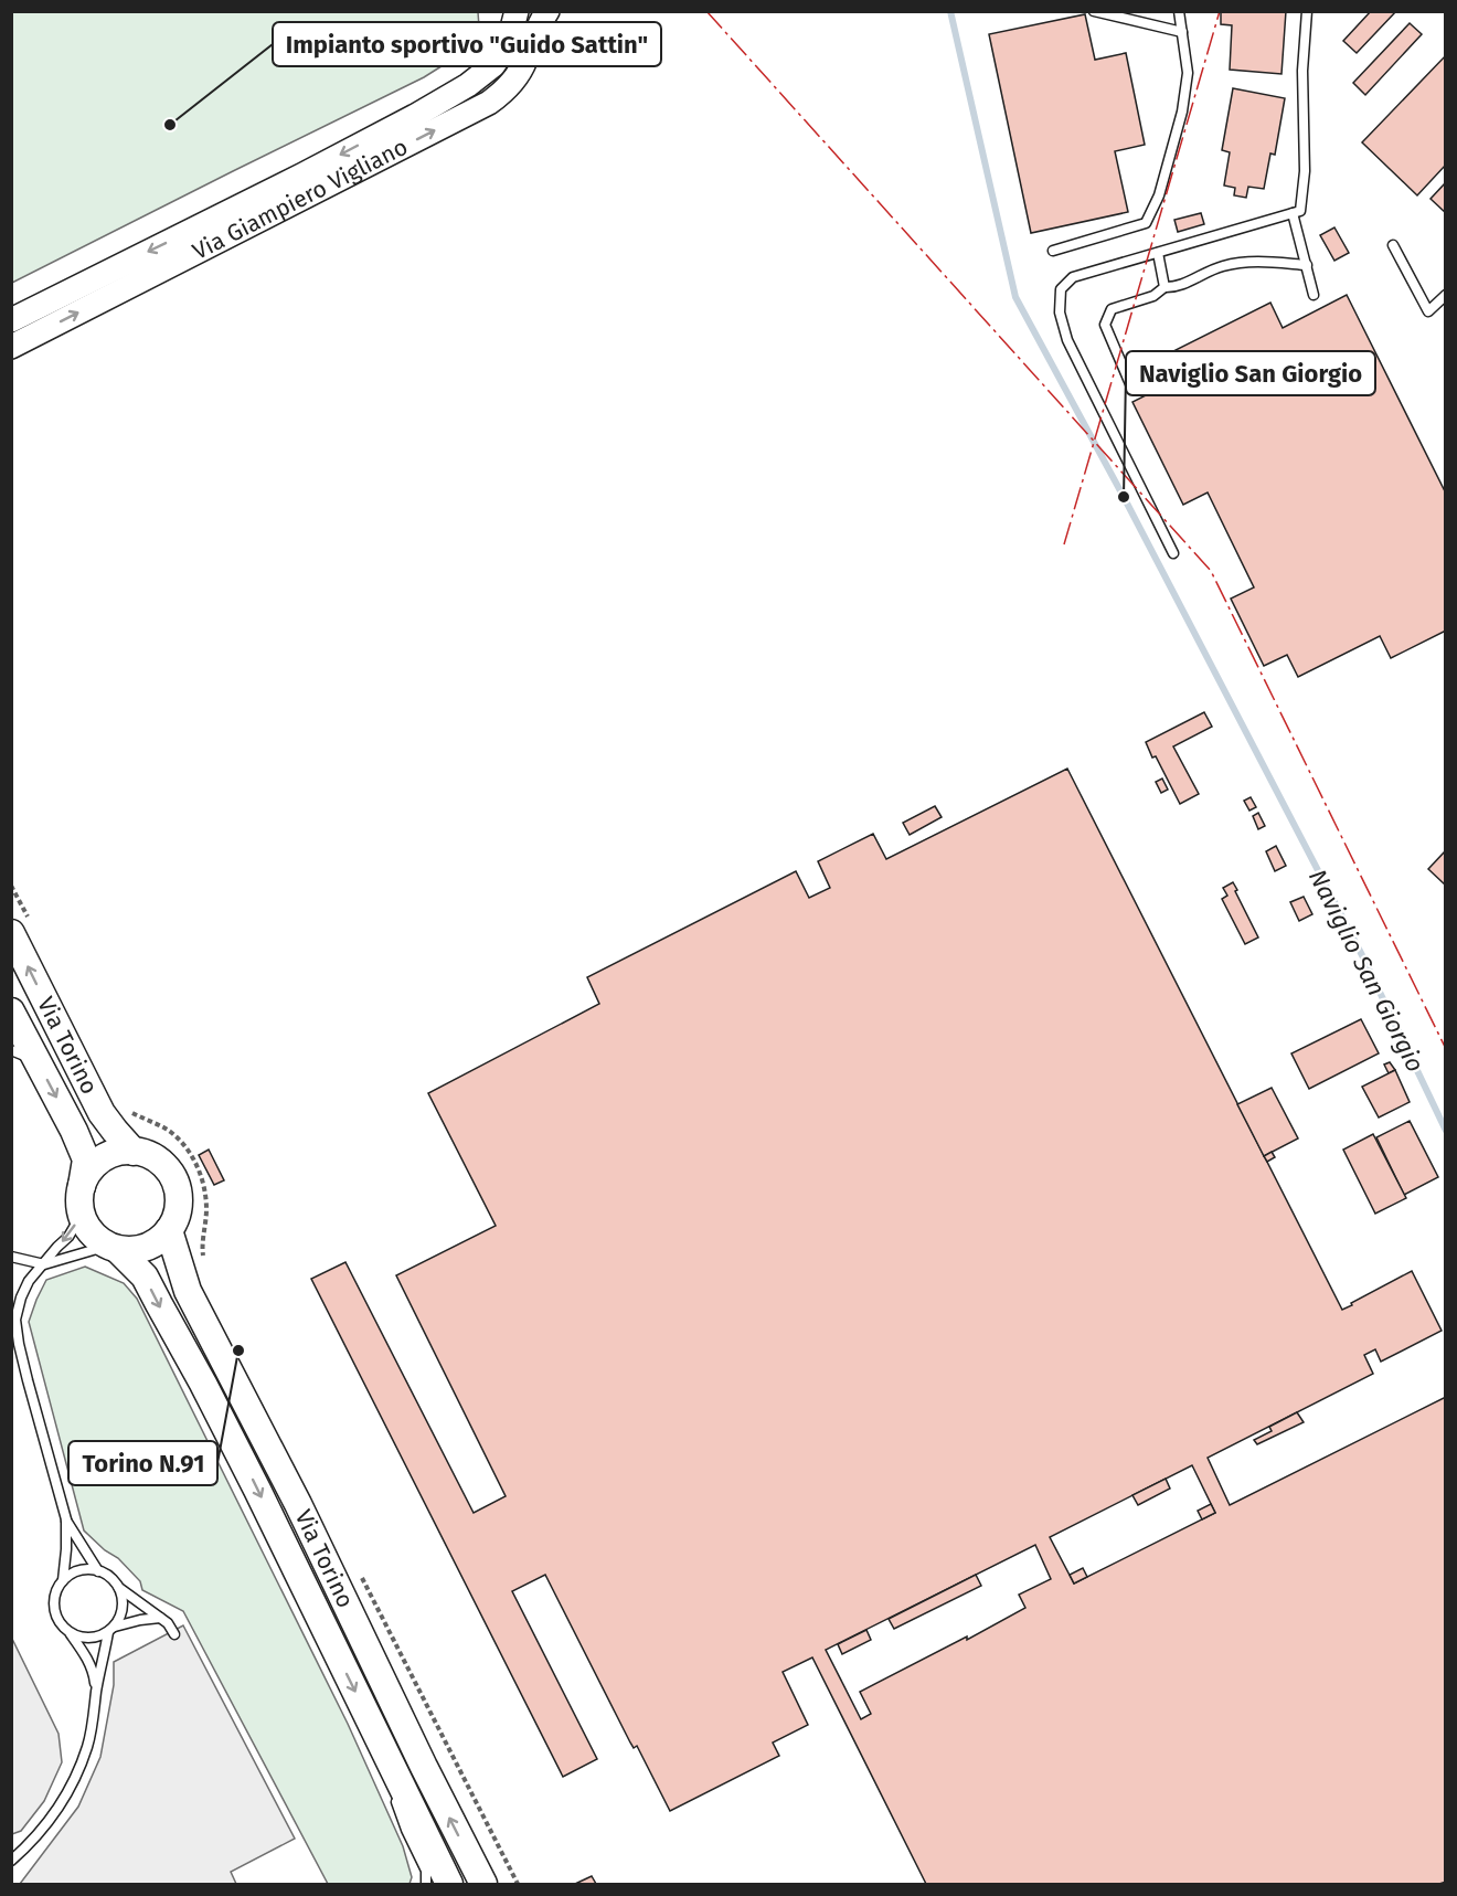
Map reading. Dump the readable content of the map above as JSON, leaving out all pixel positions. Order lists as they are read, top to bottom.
{
  "streets": {
    "main road": ["Via Torino"],
    "street": ["Via Giampiero Vigliano"]
  },
  "water": ["Naviglio San Giorgio"],
  "places": ["Impianto sportivo \"Guido Sattin\"", "Naviglio San Giorgio", "Torino N.91"]
}
